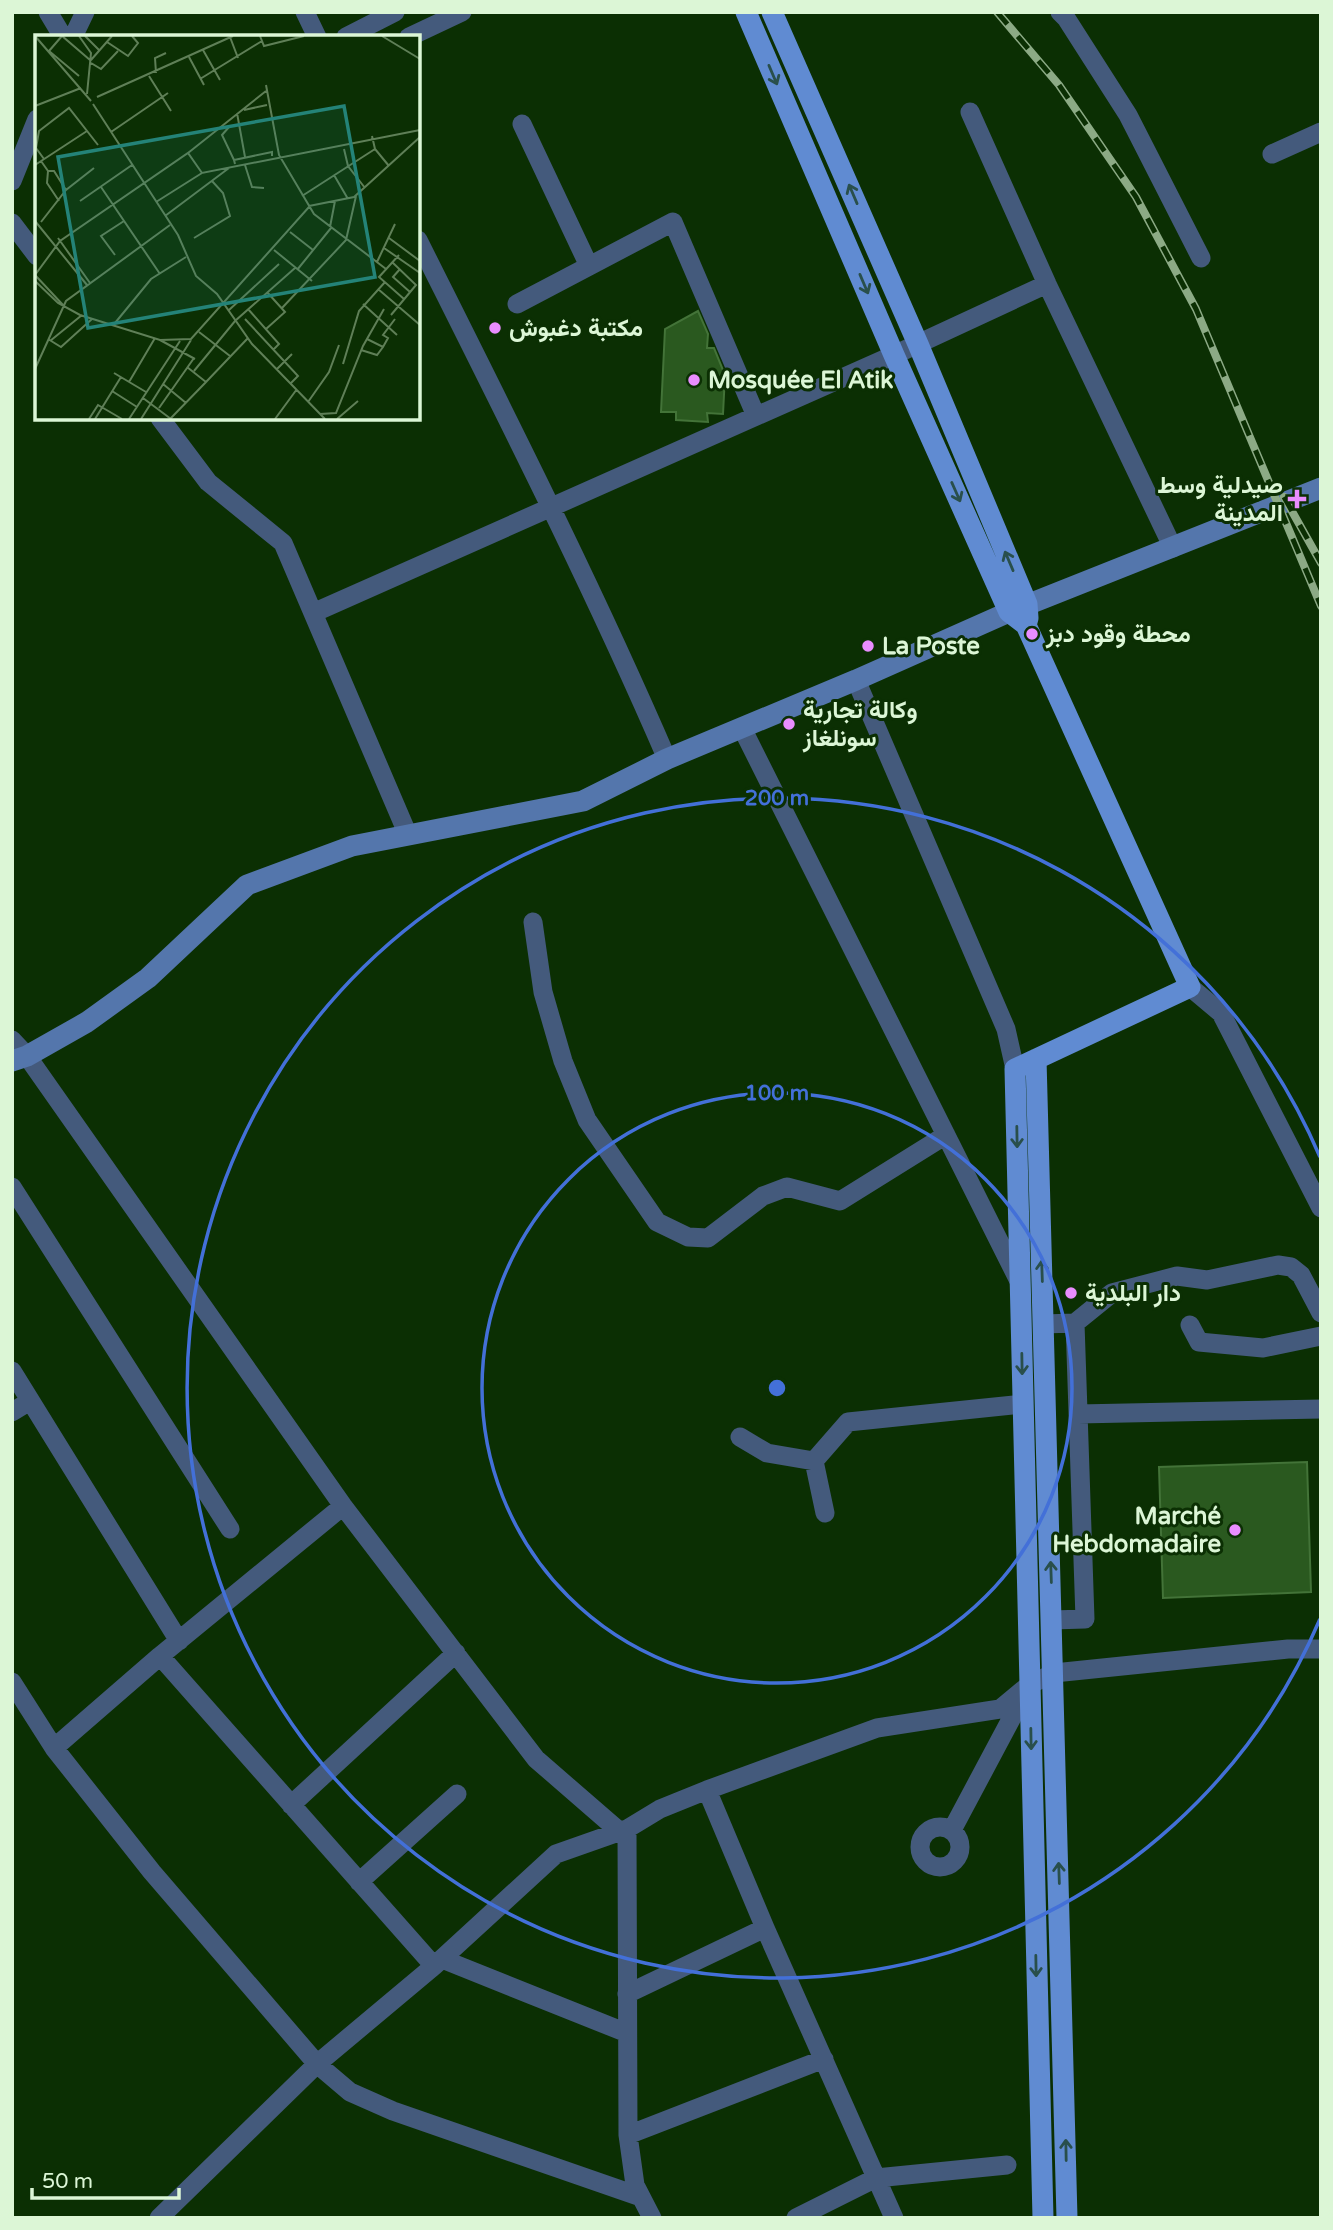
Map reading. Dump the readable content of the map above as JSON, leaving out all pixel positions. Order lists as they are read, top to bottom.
{
  "places": {
    "other": [
      "مكتبة دغبوش",
      "Mosquée El Atik",
      "محطة وقود دبز",
      "La Poste",
      "وكالة تجارية سونلغاز",
      "دار البلدية",
      "Marché Hebdomadaire"
    ],
    "health": ["صيدلية وسط المدينة"]
  },
  "scale_bar": "50 m",
  "rings": ["200 m", "100 m"]
}
